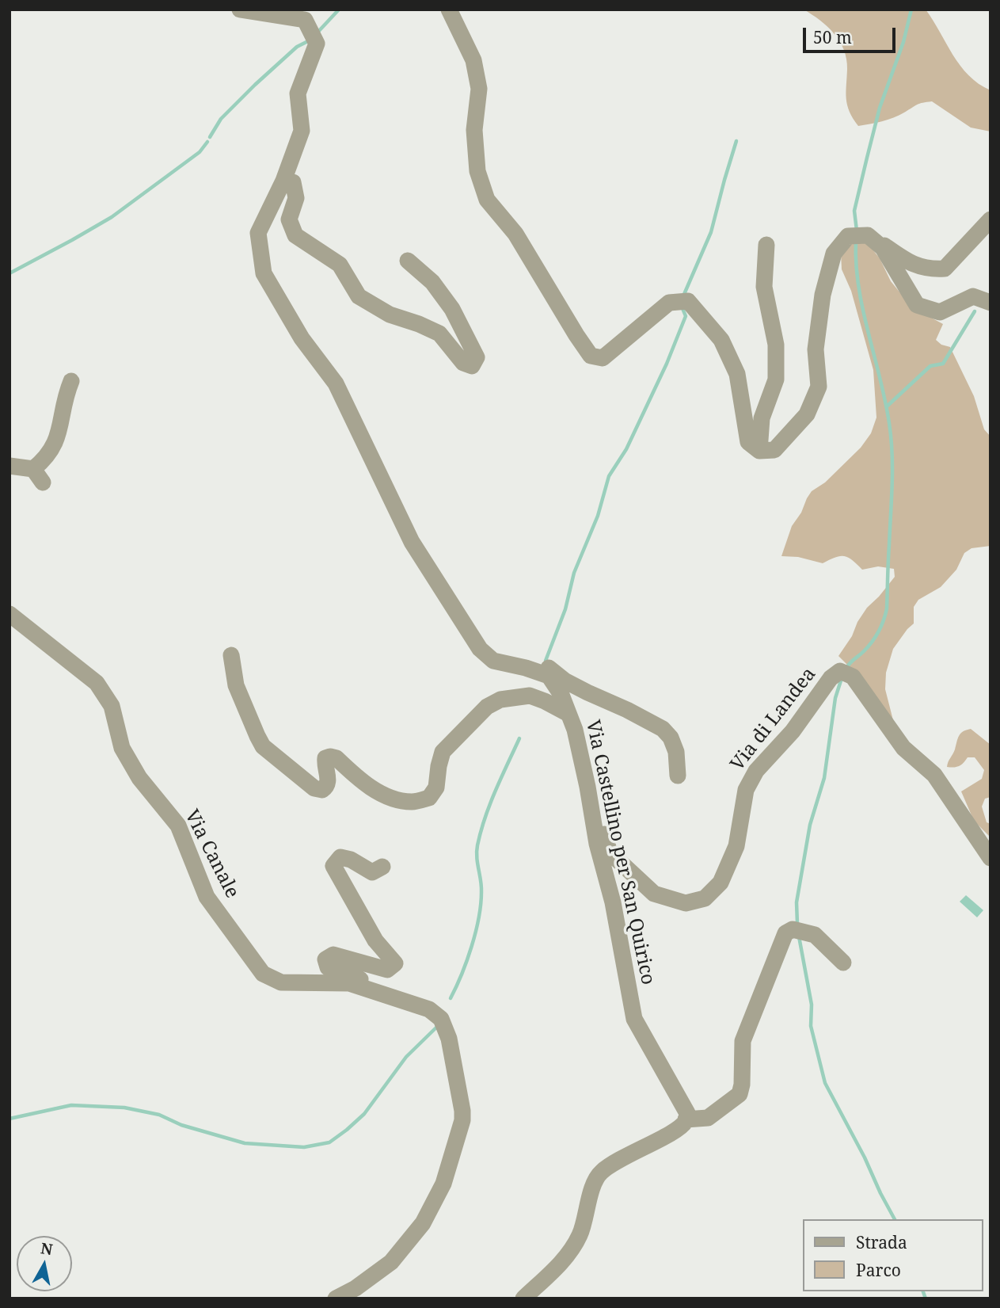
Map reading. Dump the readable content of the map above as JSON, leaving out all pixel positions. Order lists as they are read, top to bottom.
{
  "streets": {
    "street": ["Via di Landea", "Via Castellino per San Quirico", "Via Canale"]
  },
  "crossings": [
    ["Via di Landea", "Via Castellino per San Quirico"]
  ],
  "legend": ["Strada", "Parco"],
  "scale_bar": "50 m",
  "north": "top"
}
